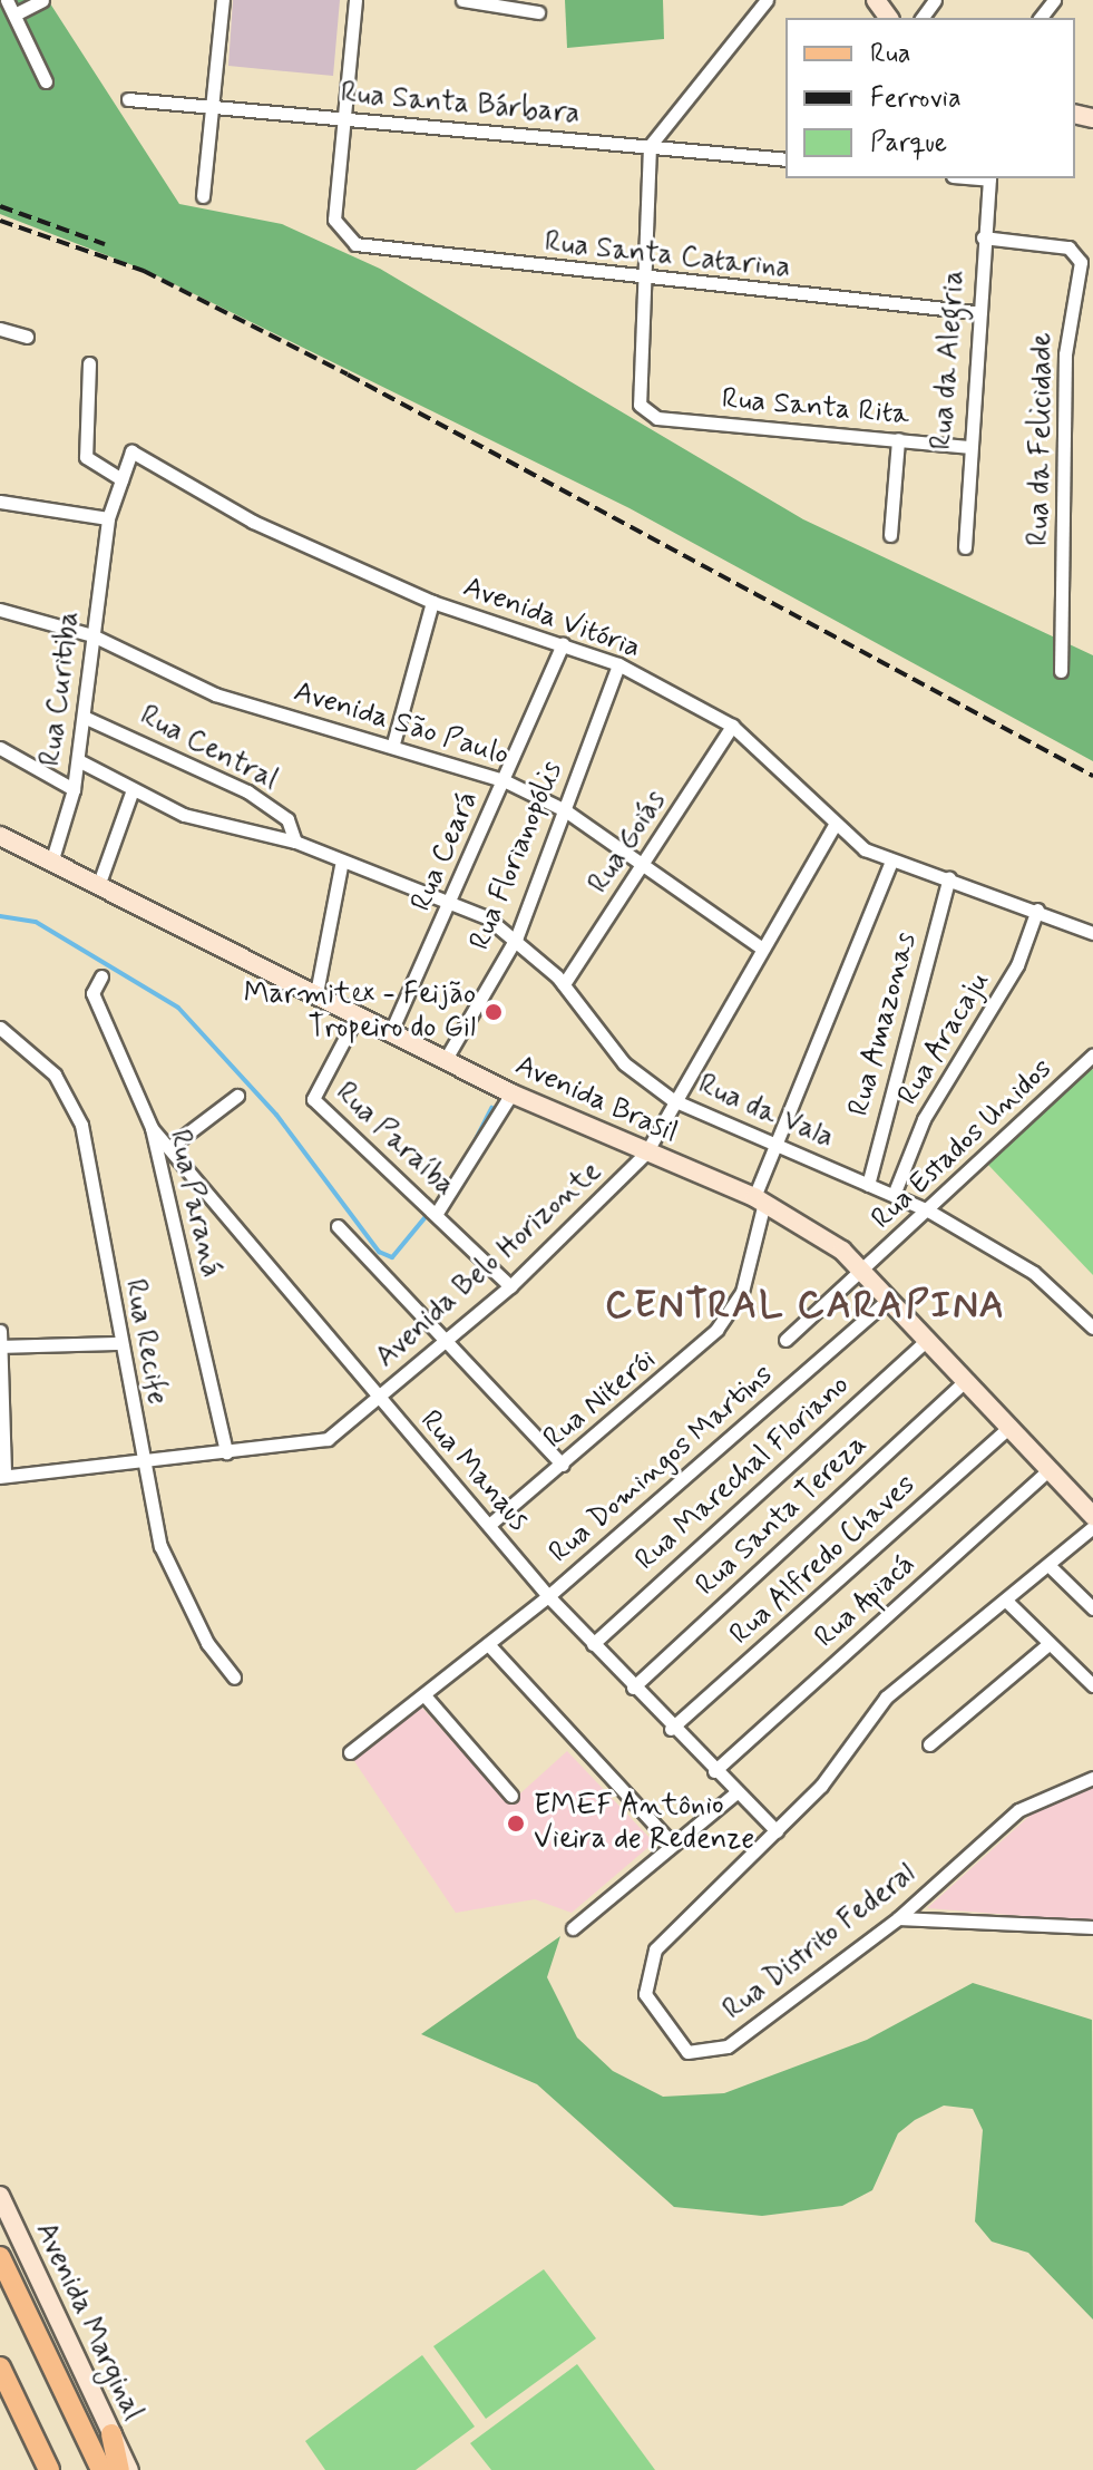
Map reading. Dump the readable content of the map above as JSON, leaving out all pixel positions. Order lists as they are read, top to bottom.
{
  "streets": {
    "street": [
      "Rua Santa Bárbara",
      "Rua Santa Catarina",
      "Rua da Alegria",
      "Rua Santa Rita",
      "Rua da Felicidade",
      "Avenida Vitória",
      "Rua Curitiba",
      "Avenida São Paulo",
      "Rua Central",
      "Rua Goiás",
      "Rua Ceará",
      "Rua Florianopólis",
      "Rua Amazonas",
      "Rua Aracaju",
      "Avenida Brasil",
      "Rua da Vala",
      "Rua Paraíba",
      "Rua Estados Unidos",
      "Rua Paraná",
      "Avenida Belo Horizonte",
      "Rua Recife",
      "Rua Niterói",
      "Rua Domingos Martins",
      "Rua Manaus",
      "Rua Marechal Floriano",
      "Rua Santa Tereza",
      "Rua Alfredo Chaves",
      "Rua Apiacá",
      "Rua Distrito Federal",
      "Avenida Marginal"
    ]
  },
  "crossings": [
    ["Rua Santa Bárbara", "Rua Santa Catarina"],
    ["Rua Santa Catarina", "Rua da Alegria"],
    ["Rua Santa Catarina", "Rua Santa Rita"],
    ["Rua da Alegria", "Rua Santa Rita"],
    ["Rua da Alegria", "Rua da Felicidade"],
    ["Avenida Vitória", "Rua Curitiba"],
    ["Avenida Vitória", "Rua Goiás"],
    ["Avenida Vitória", "Rua Ceará"],
    ["Avenida Vitória", "Rua Florianopólis"],
    ["Avenida Vitória", "Rua Amazonas"],
    ["Avenida Vitória", "Rua Aracaju"],
    ["Avenida Vitória", "Avenida Belo Horizonte"],
    ["Avenida Vitória", "Rua Niterói"],
    ["Rua Curitiba", "Avenida São Paulo"],
    ["Rua Curitiba", "Rua Central"],
    ["Rua Curitiba", "Avenida Brasil"],
    ["Avenida São Paulo", "Rua Goiás"],
    ["Avenida São Paulo", "Rua Ceará"],
    ["Avenida São Paulo", "Rua Florianopólis"],
    ["Avenida São Paulo", "Avenida Belo Horizonte"],
    ["Rua Central", "Rua da Vala"],
    ["Rua Goiás", "Rua da Vala"],
    ["Rua Ceará", "Avenida Brasil"],
    ["Rua Ceará", "Rua da Vala"],
    ["Rua Florianopólis", "Avenida Brasil"],
    ["Rua Florianopólis", "Rua da Vala"],
    ["Rua Amazonas", "Rua da Vala"],
    ["Rua Aracaju", "Rua da Vala"],
    ["Avenida Brasil", "Rua Paraíba"],
    ["Avenida Brasil", "Rua Estados Unidos"],
    ["Avenida Brasil", "Avenida Belo Horizonte"],
    ["Avenida Brasil", "Rua Niterói"],
    ["Avenida Brasil", "Rua Domingos Martins"],
    ["Avenida Brasil", "Rua Marechal Floriano"],
    ["Avenida Brasil", "Rua Santa Tereza"],
    ["Avenida Brasil", "Rua Alfredo Chaves"],
    ["Avenida Brasil", "Rua Apiacá"],
    ["Rua da Vala", "Rua Estados Unidos"],
    ["Rua da Vala", "Avenida Belo Horizonte"],
    ["Rua da Vala", "Rua Niterói"],
    ["Rua Paraíba", "Avenida Belo Horizonte"],
    ["Rua Paraná", "Avenida Belo Horizonte"],
    ["Rua Paraná", "Rua Manaus"],
    ["Avenida Belo Horizonte", "Rua Recife"],
    ["Avenida Belo Horizonte", "Rua Manaus"],
    ["Rua Niterói", "Rua Manaus"],
    ["Rua Domingos Martins", "Rua Manaus"],
    ["Rua Manaus", "Rua Marechal Floriano"],
    ["Rua Manaus", "Rua Santa Tereza"],
    ["Rua Manaus", "Rua Alfredo Chaves"],
    ["Rua Manaus", "Rua Apiacá"],
    ["Rua Manaus", "Rua Distrito Federal"]
  ],
  "districts": ["CENTRAL CARAPINA"],
  "places": ["Marmitex - Feijão Tropeiro do Gil", "EMEF Antônio Vieira de Redenze"],
  "legend": ["Rua", "Ferrovia", "Parque"]
}
